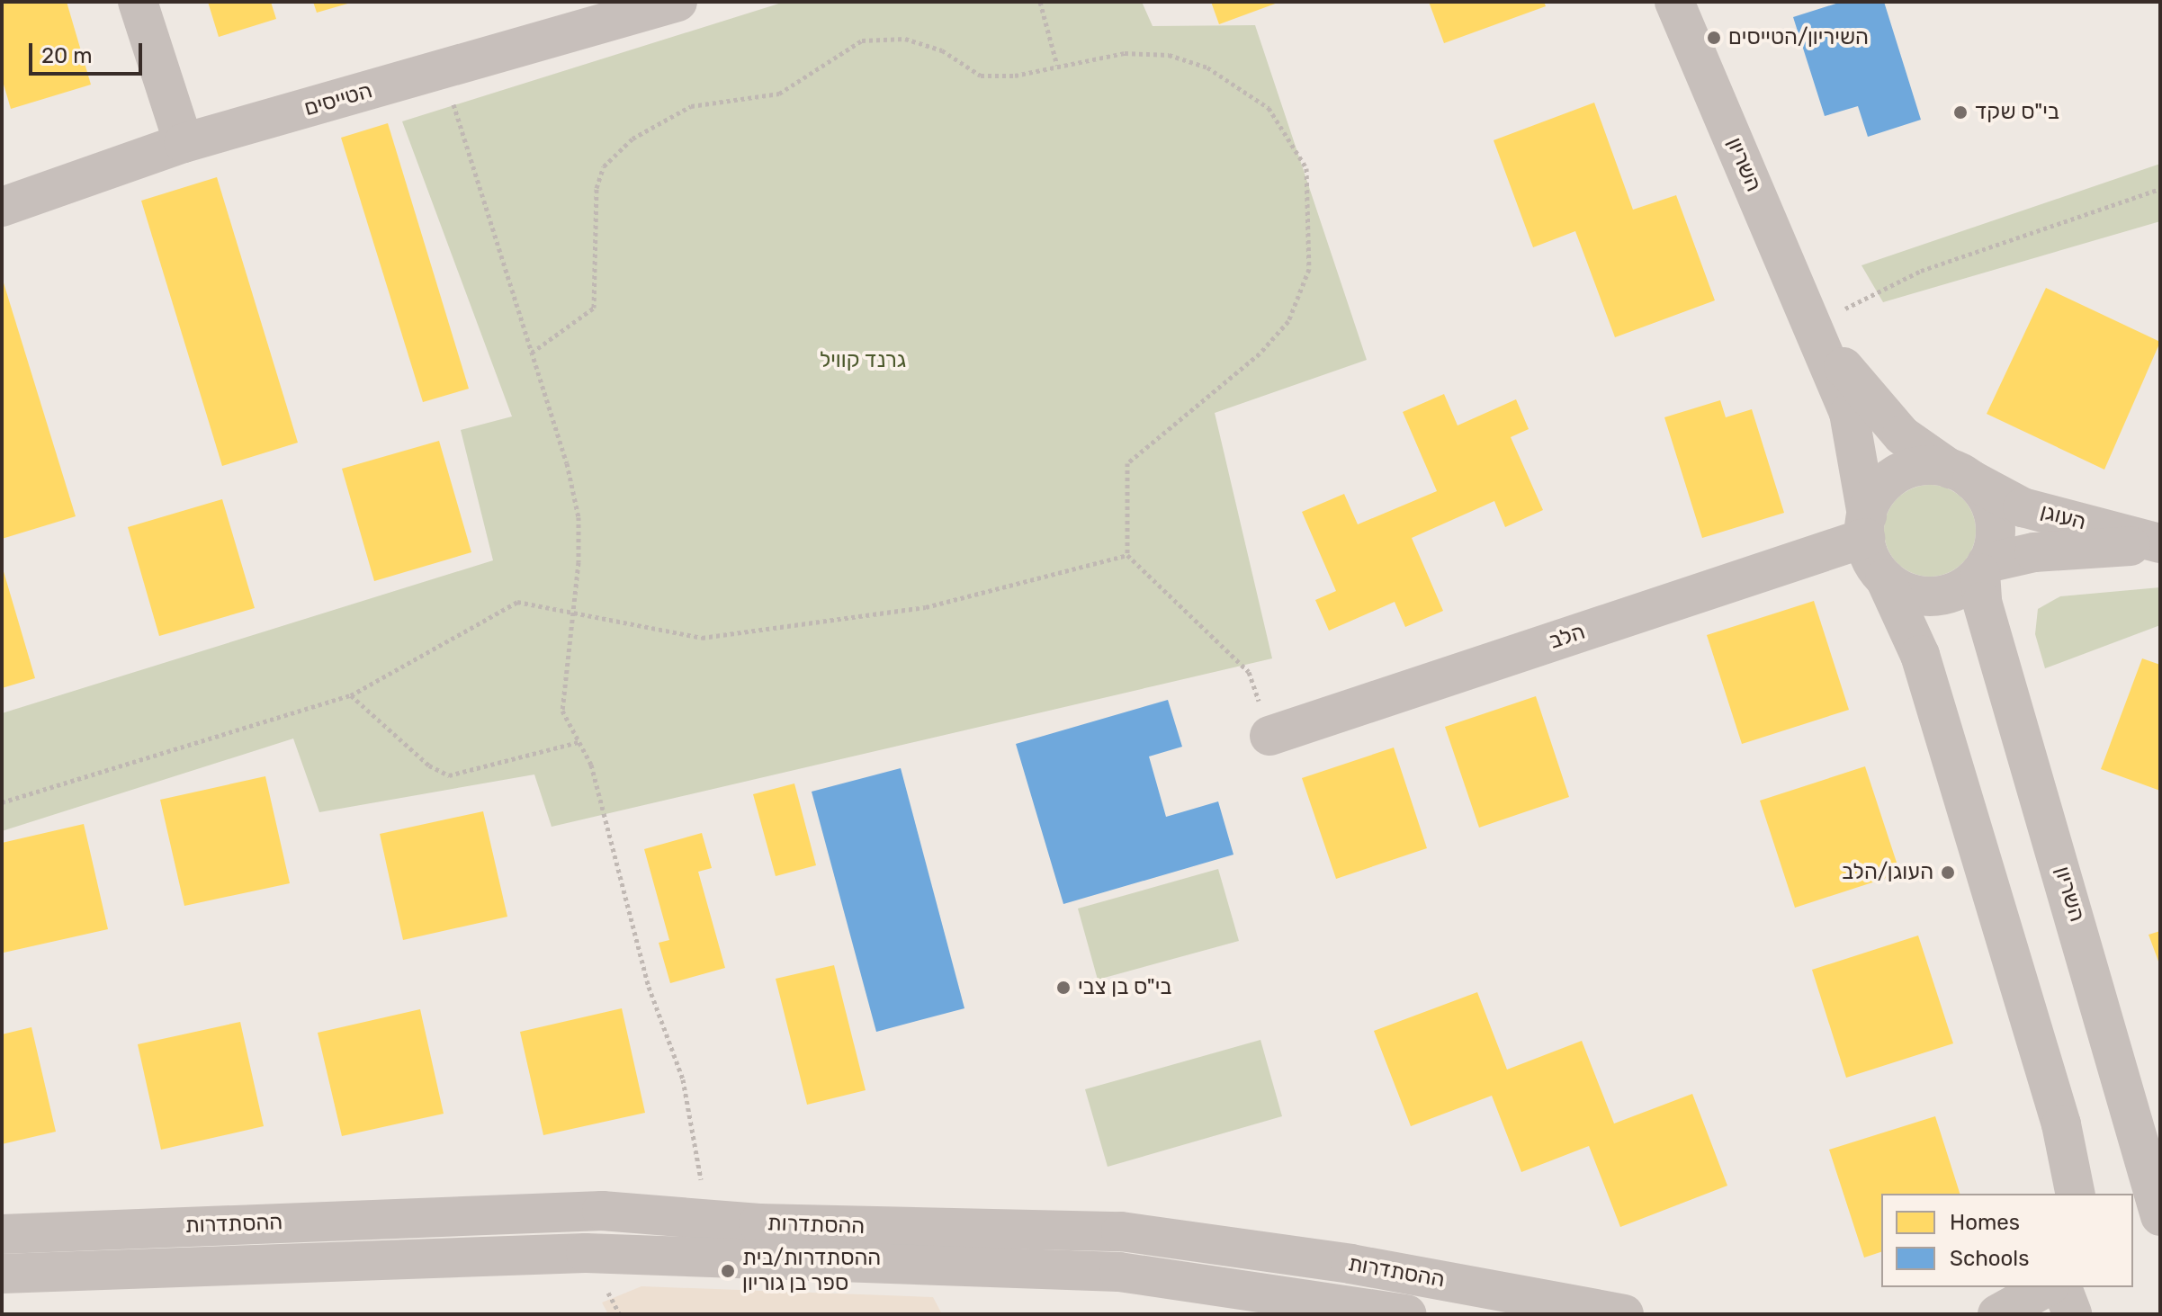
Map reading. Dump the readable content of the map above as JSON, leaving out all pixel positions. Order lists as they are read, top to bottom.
{
  "streets": {
    "street": [
      "הטייסים",
      "השריון",
      "העוגן",
      "הלב",
      "ההסתדרות"
    ]
  },
  "crossings": [
    ["השריון", "העוגן"],
    ["השריון", "הלב"],
    ["העוגן", "הלב"]
  ],
  "parks": ["גרנד קוויל"],
  "places": [
    "השיריון/הטייסים",
    "בי\"ס שקד",
    "העוגן/הלב",
    "בי\"ס בן צבי",
    "ההסתדרות/בית ספר בן גוריון"
  ],
  "legend": ["Homes", "Schools"],
  "scale_bar": "20 m"
}
